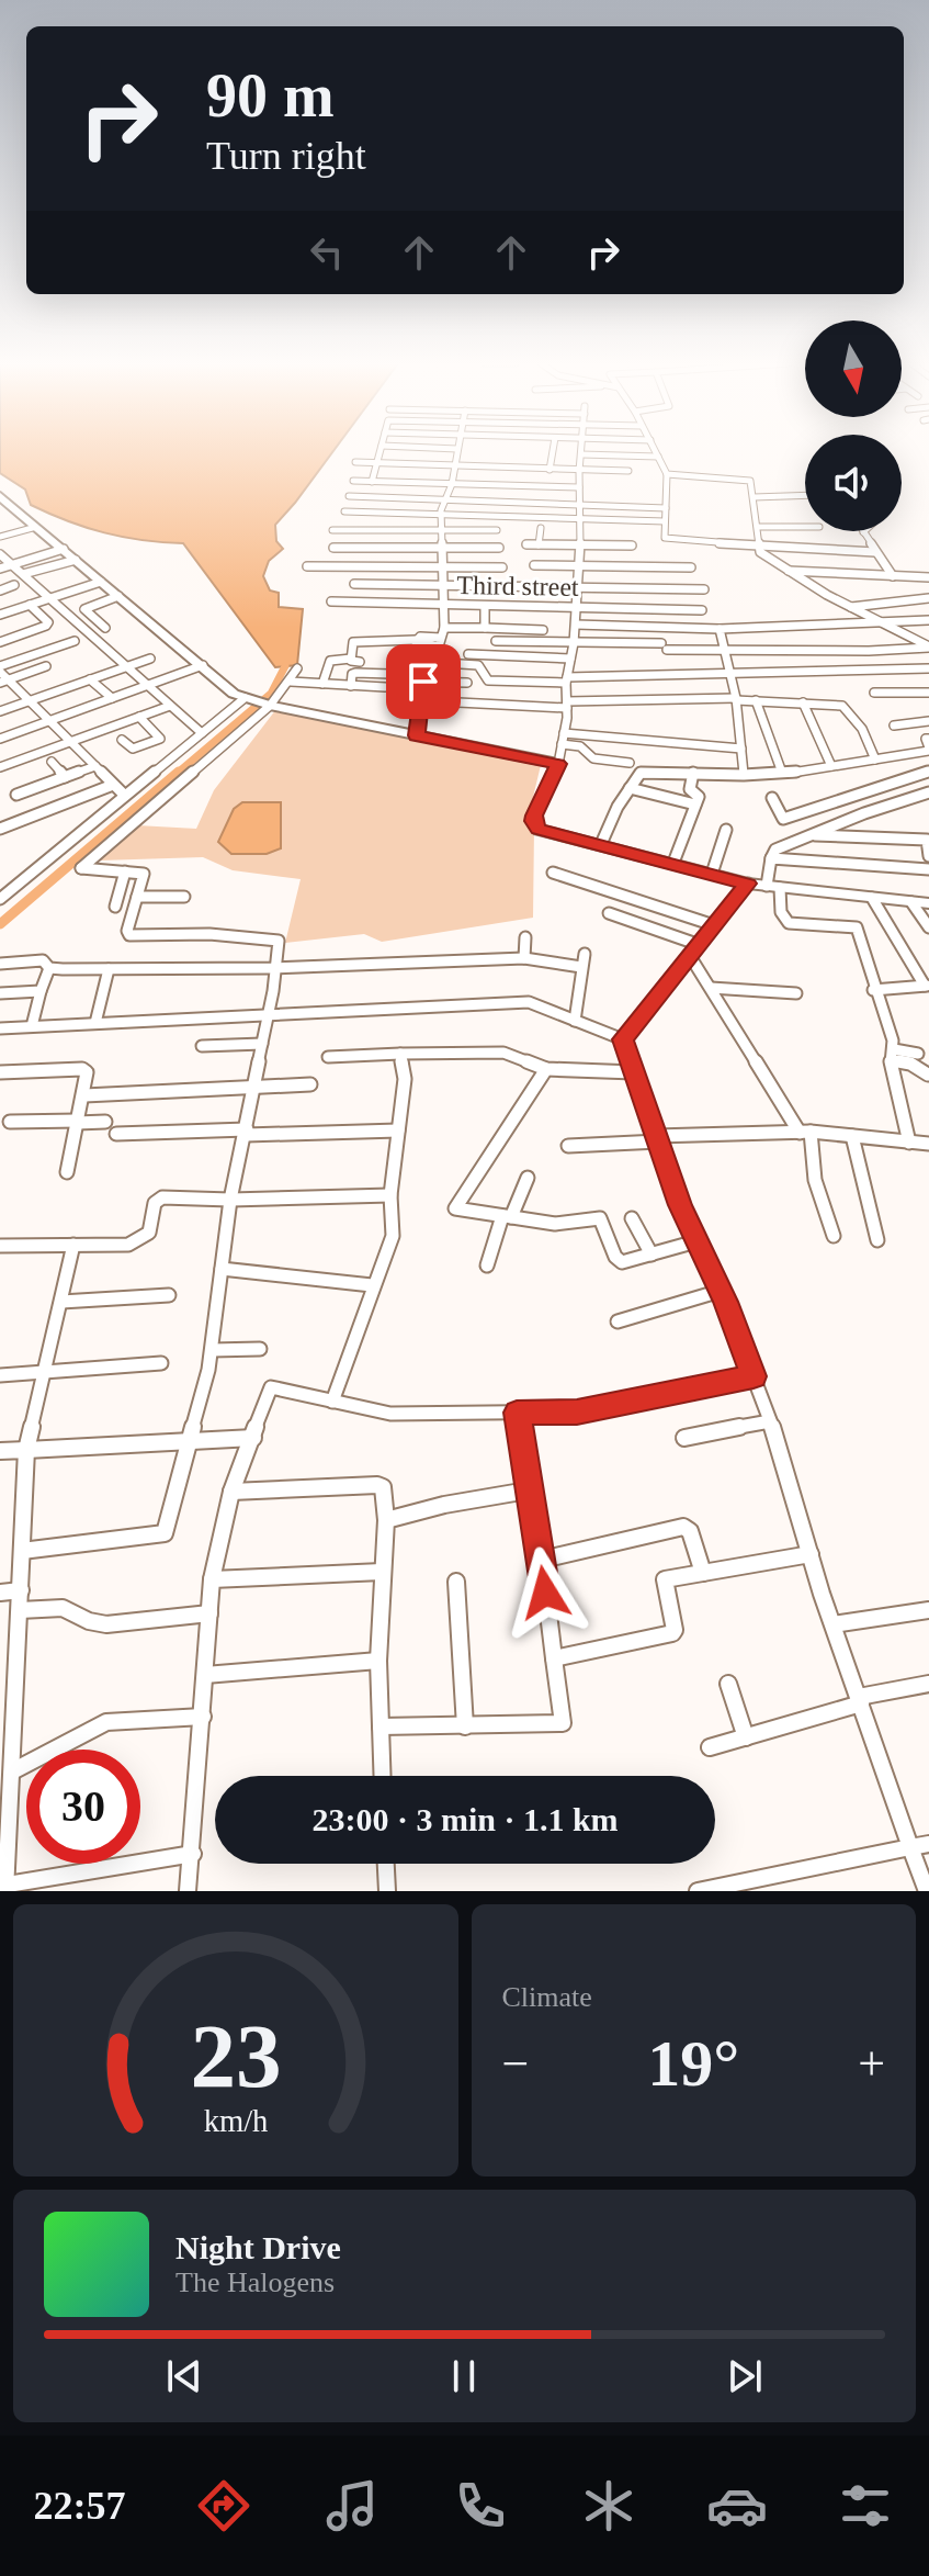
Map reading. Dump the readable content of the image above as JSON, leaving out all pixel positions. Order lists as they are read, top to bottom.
{
  "streets": {
    "street": ["Third street"]
  },
  "north": "bottom",
  "page": {
    "turn": ["90 m", "Turn right"],
    "limit": "30",
    "trip": "23:00 · 3 min · 1.1 km",
    "tile": "Climate",
    "heat": ["−", "19°", "+"],
    "song": ["Night Drive", "The Halogens"],
    "tabs": "22:57",
    "gauge": ["23", "km/h"]
  }
}
